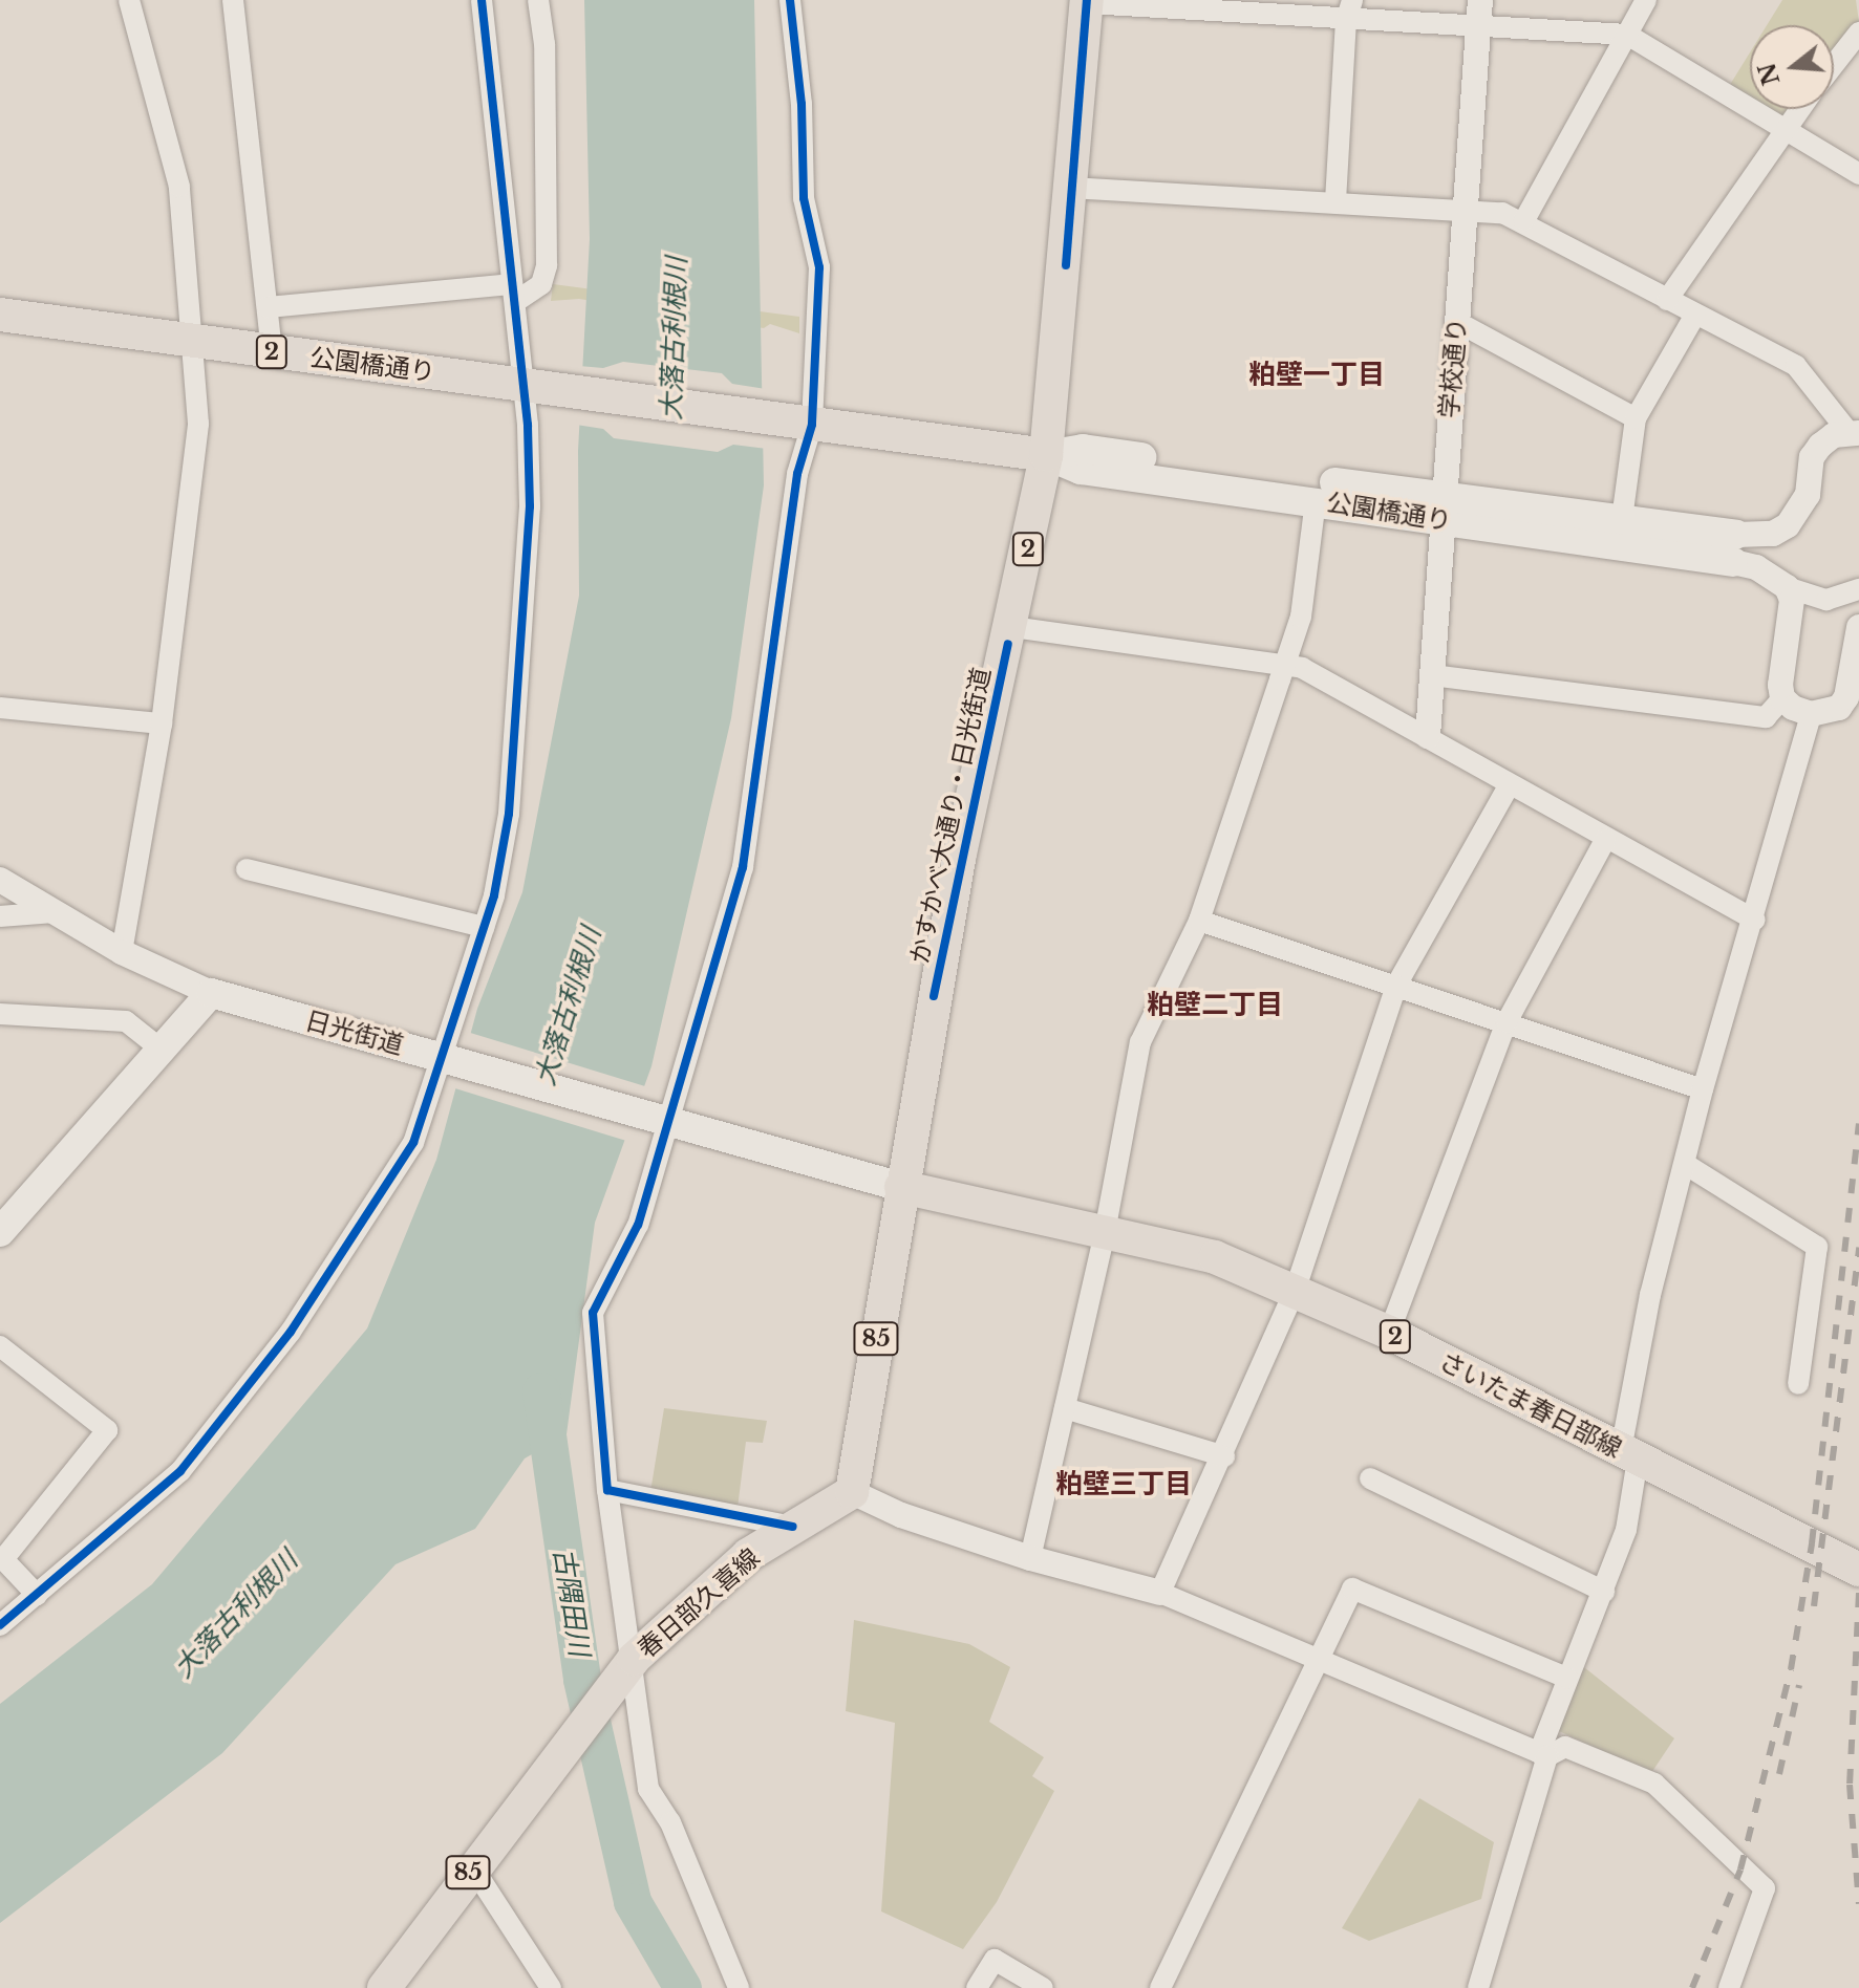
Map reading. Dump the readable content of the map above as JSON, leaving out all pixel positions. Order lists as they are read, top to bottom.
{
  "streets": {
    "main road": [
      "2",
      "公園橋通り",
      "かすかべ大通り・日光街道",
      "日光街道",
      "85",
      "さいたま春日部線",
      "春日部久喜線"
    ],
    "street": ["学校通り"]
  },
  "crossings": [
    ["2", "公園橋通り"],
    ["公園橋通り", "学校通り"],
    ["公園橋通り", "かすかべ大通り・日光街道"],
    ["かすかべ大通り・日光街道", "日光街道"],
    ["かすかべ大通り・日光街道", "85"],
    ["かすかべ大通り・日光街道", "さいたま春日部線"],
    ["日光街道", "85"],
    ["日光街道", "さいたま春日部線"],
    ["85", "さいたま春日部線"],
    ["85", "春日部久喜線"]
  ],
  "districts": ["粕壁一丁目", "粕壁二丁目", "粕壁三丁目"],
  "water": ["大落古利根川", "古隅田川"],
  "north": "left"
}
